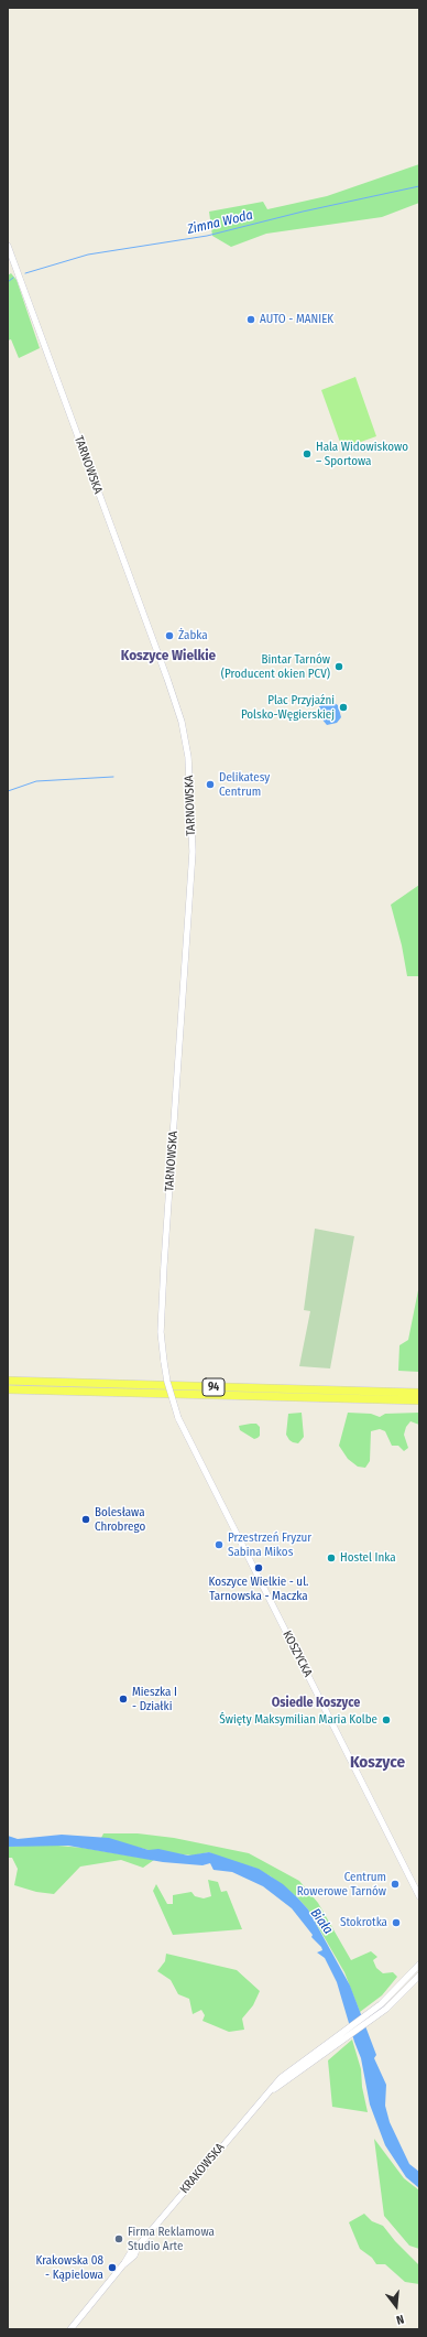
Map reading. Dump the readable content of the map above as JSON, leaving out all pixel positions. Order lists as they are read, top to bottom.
{
  "streets": {
    "main road": ["94"],
    "street": ["TARNOWSKA", "KOSZYCKA", "KRAKOWSKA"]
  },
  "crossings": [
    ["TARNOWSKA", "KOSZYCKA"]
  ],
  "districts": ["Koszyce Wielkie", "Osiedle Koszyce", "Koszyce"],
  "water": ["Zimna Woda", "Biała"],
  "places": [
    "AUTO - MANIEK",
    "Hala Widowiskowo – Sportowa",
    "Żabka",
    "Bintar Tarnów (Producent okien PCV)",
    "Plac Przyjaźni Polsko-Węgierskiej",
    "Delikatesy Centrum",
    "Bolesława Chrobrego",
    "Przestrzeń Fryzur Sabina Mikos",
    "Hostel Inka",
    "Koszyce Wielkie - ul. Tarnowska - Maczka",
    "Mieszka I - Działki",
    "Święty Maksymilian Maria Kolbe",
    "Centrum Rowerowe Tarnów",
    "Stokrotka",
    "Firma Reklamowa Studio Arte",
    "Krakowska 08 - Kąpielowa"
  ],
  "north": "bottom"
}
